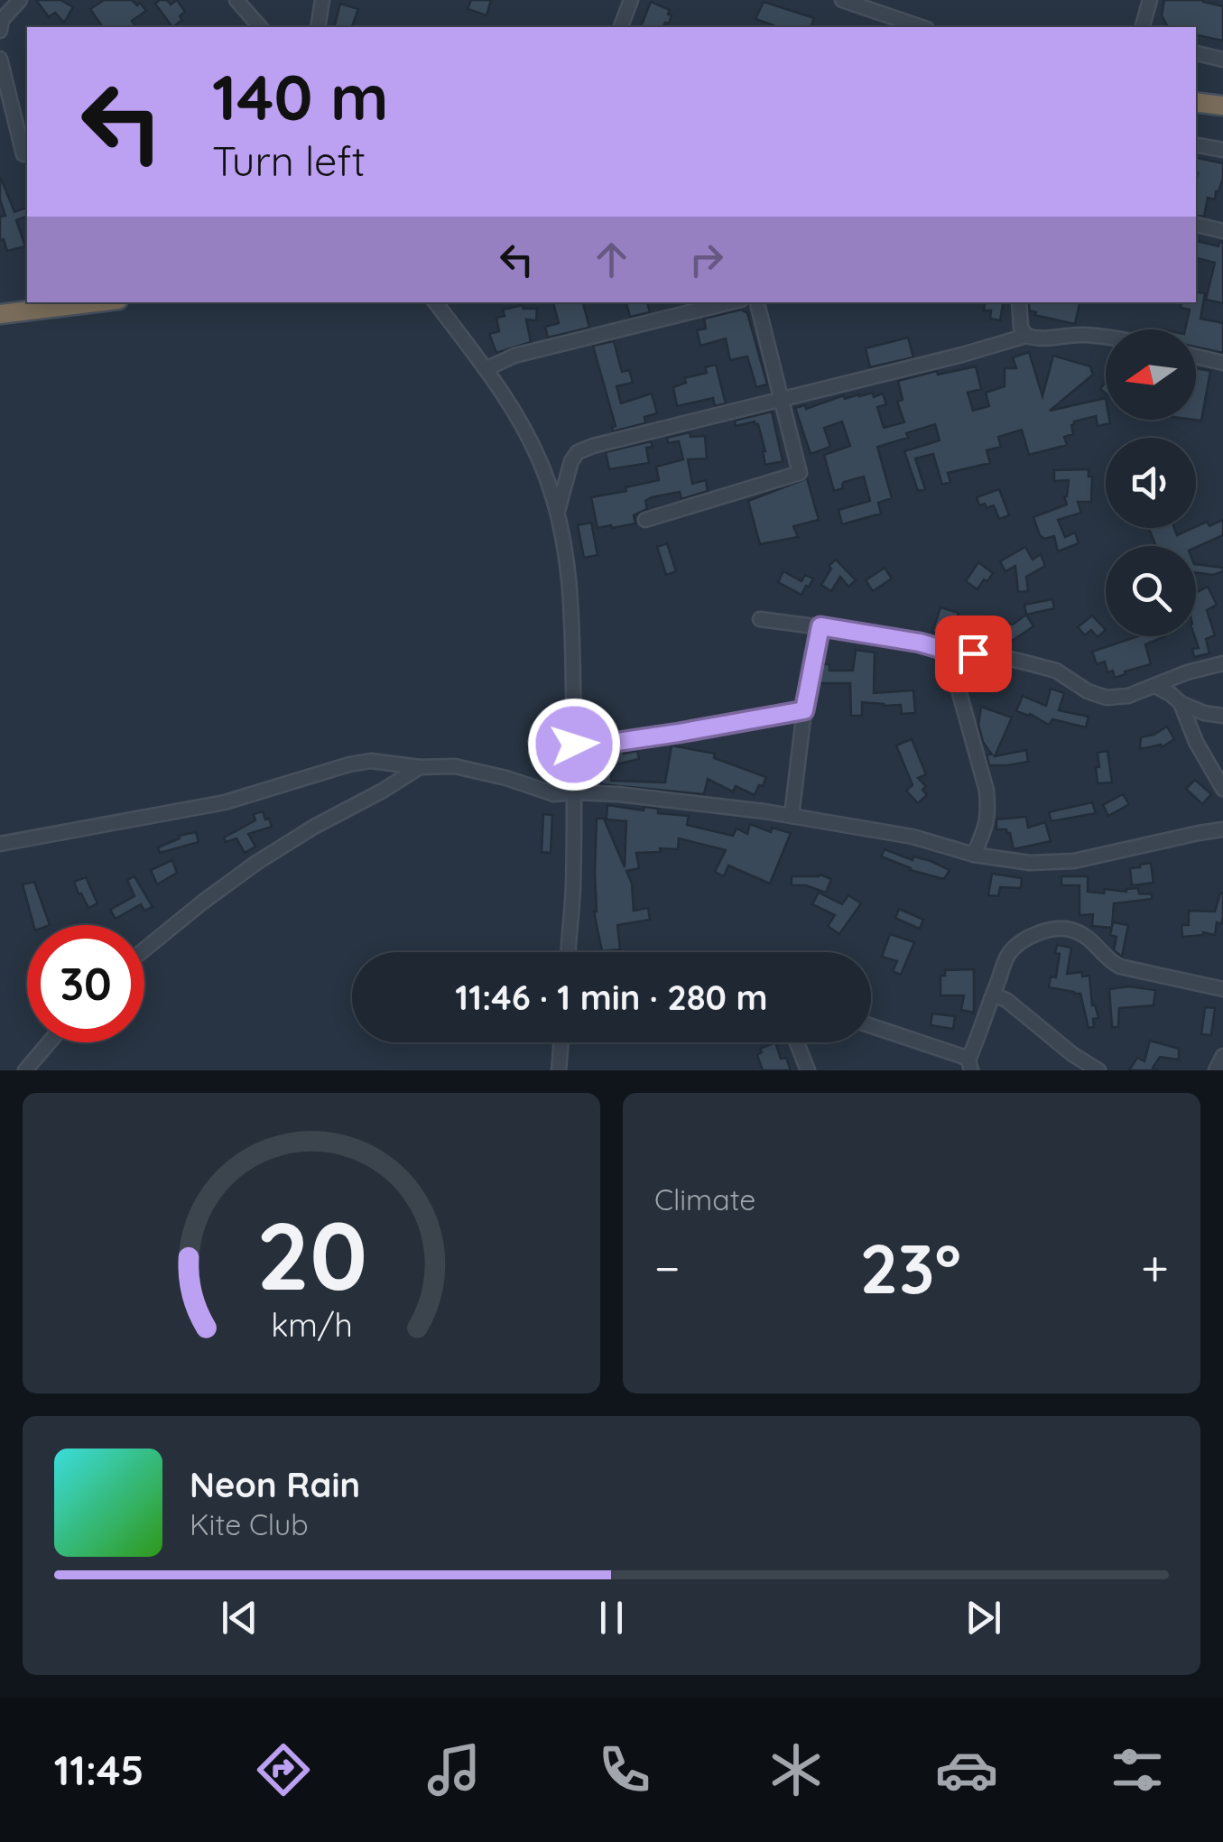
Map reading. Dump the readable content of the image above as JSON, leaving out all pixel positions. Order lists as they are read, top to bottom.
{
  "north": "left",
  "page": {
    "turn": ["140 m", "Turn left"],
    "limit": "30",
    "trip": "11:46 · 1 min · 280 m",
    "tile": "Climate",
    "heat": ["−", "23°", "+"],
    "song": ["Neon Rain", "Kite Club"],
    "tabs": "11:45",
    "gauge": ["20", "km/h"]
  }
}
